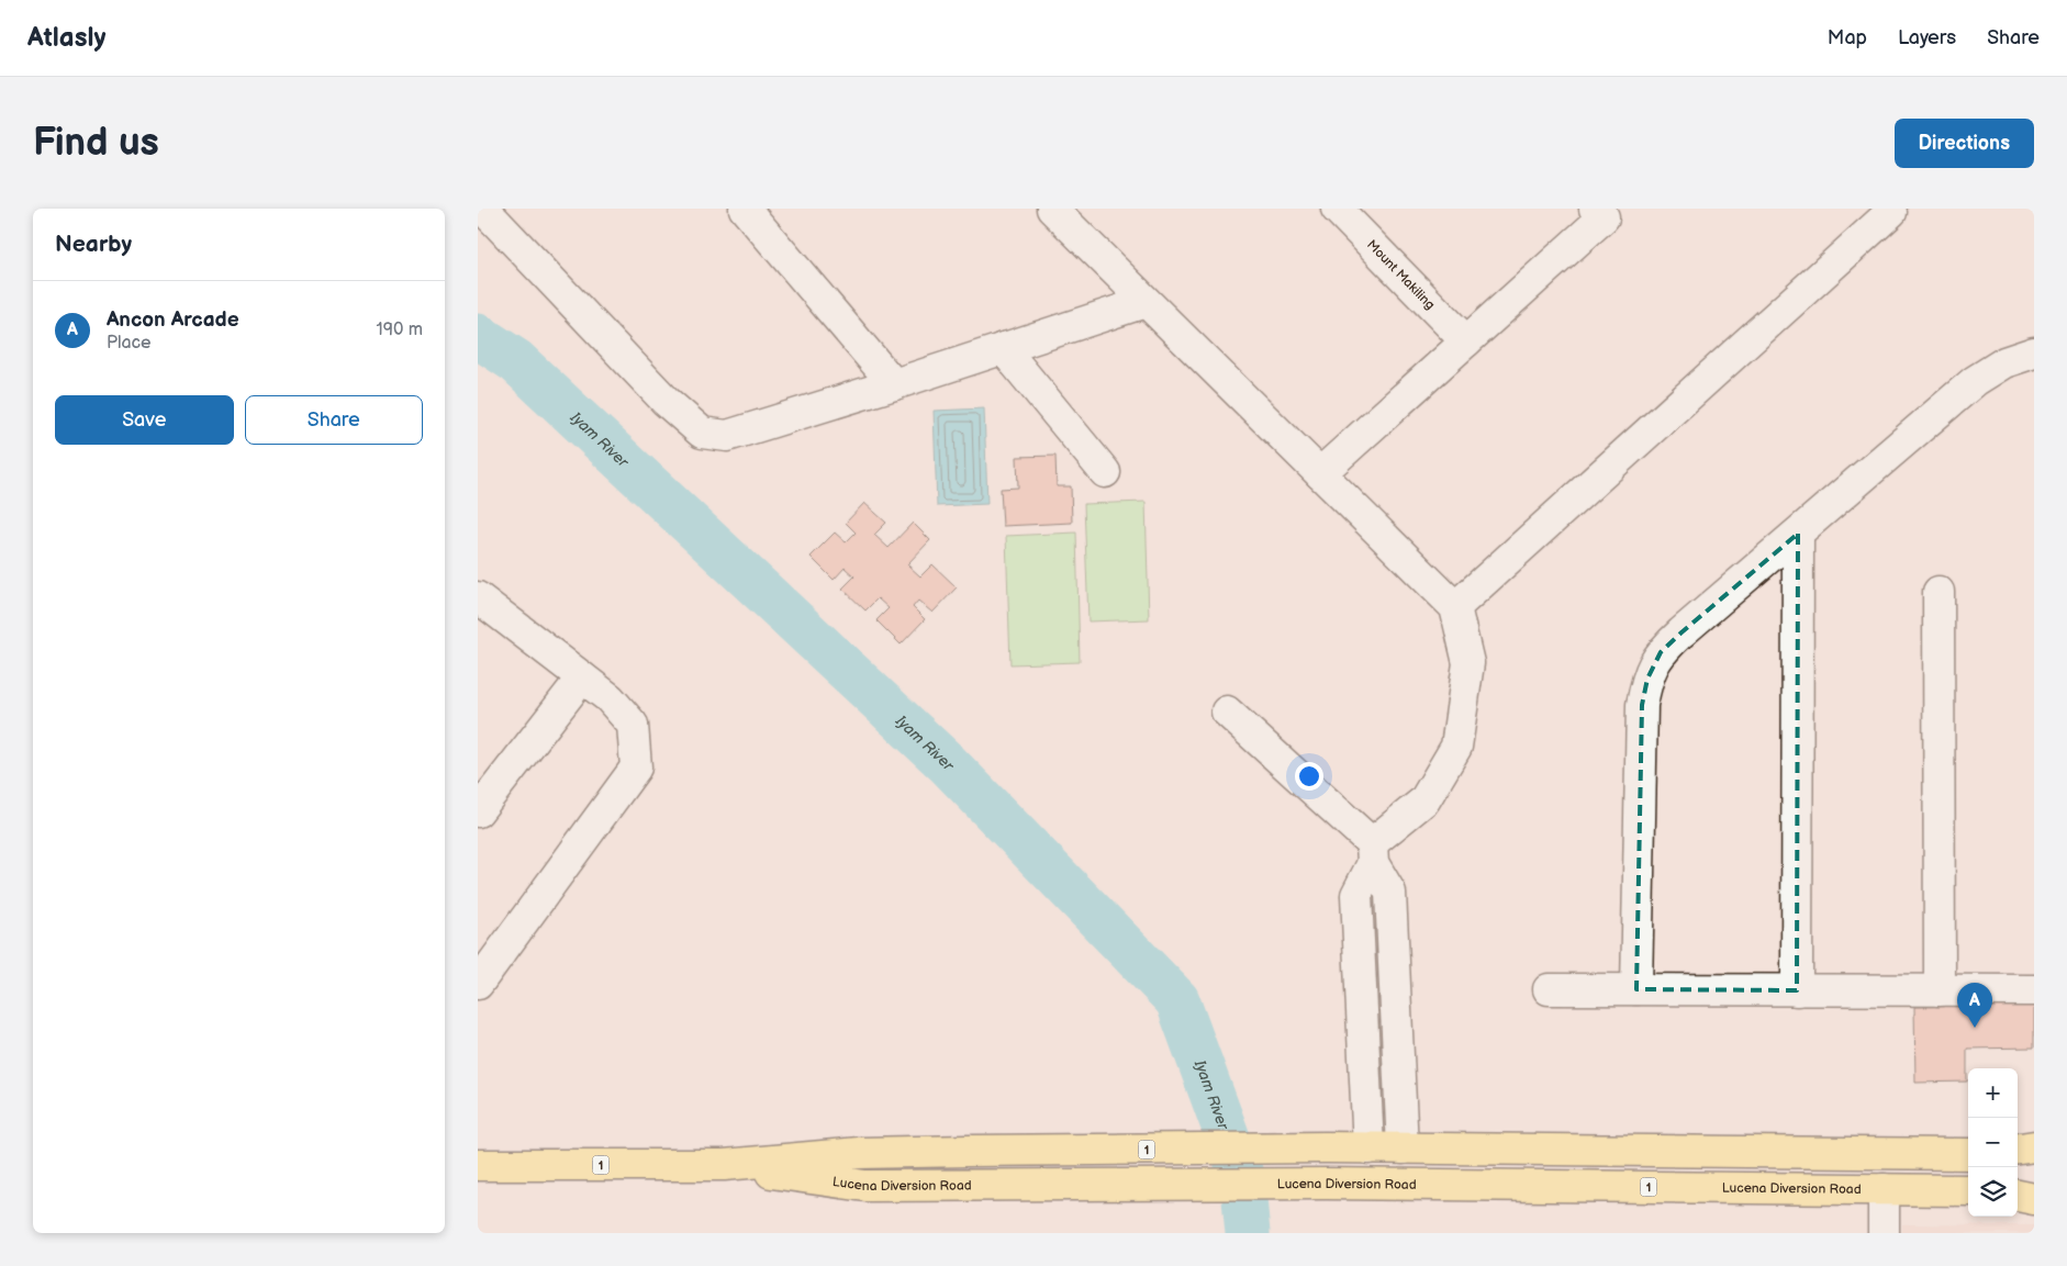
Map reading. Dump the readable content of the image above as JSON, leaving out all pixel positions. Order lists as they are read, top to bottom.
{
  "streets": {
    "highway": ["1", "Lucena Diversion Road"],
    "street": ["Mount Makiling"]
  },
  "water": ["Iyam River"],
  "page": {
    "header": "Atlasly",
    "nav": ["Map", "Layers", "Share"],
    "buttons": [
      "Directions",
      ["Save", "Share"]
    ],
    "title": "Find us",
    "heading": "Nearby",
    "list": [
      {
        "mark": "A",
        "name": "Ancon Arcade",
        "note": "Place",
        "value": "190 m"
      }
    ],
    "pins": "A",
    "map_buttons": ["+", "−"]
  }
}
